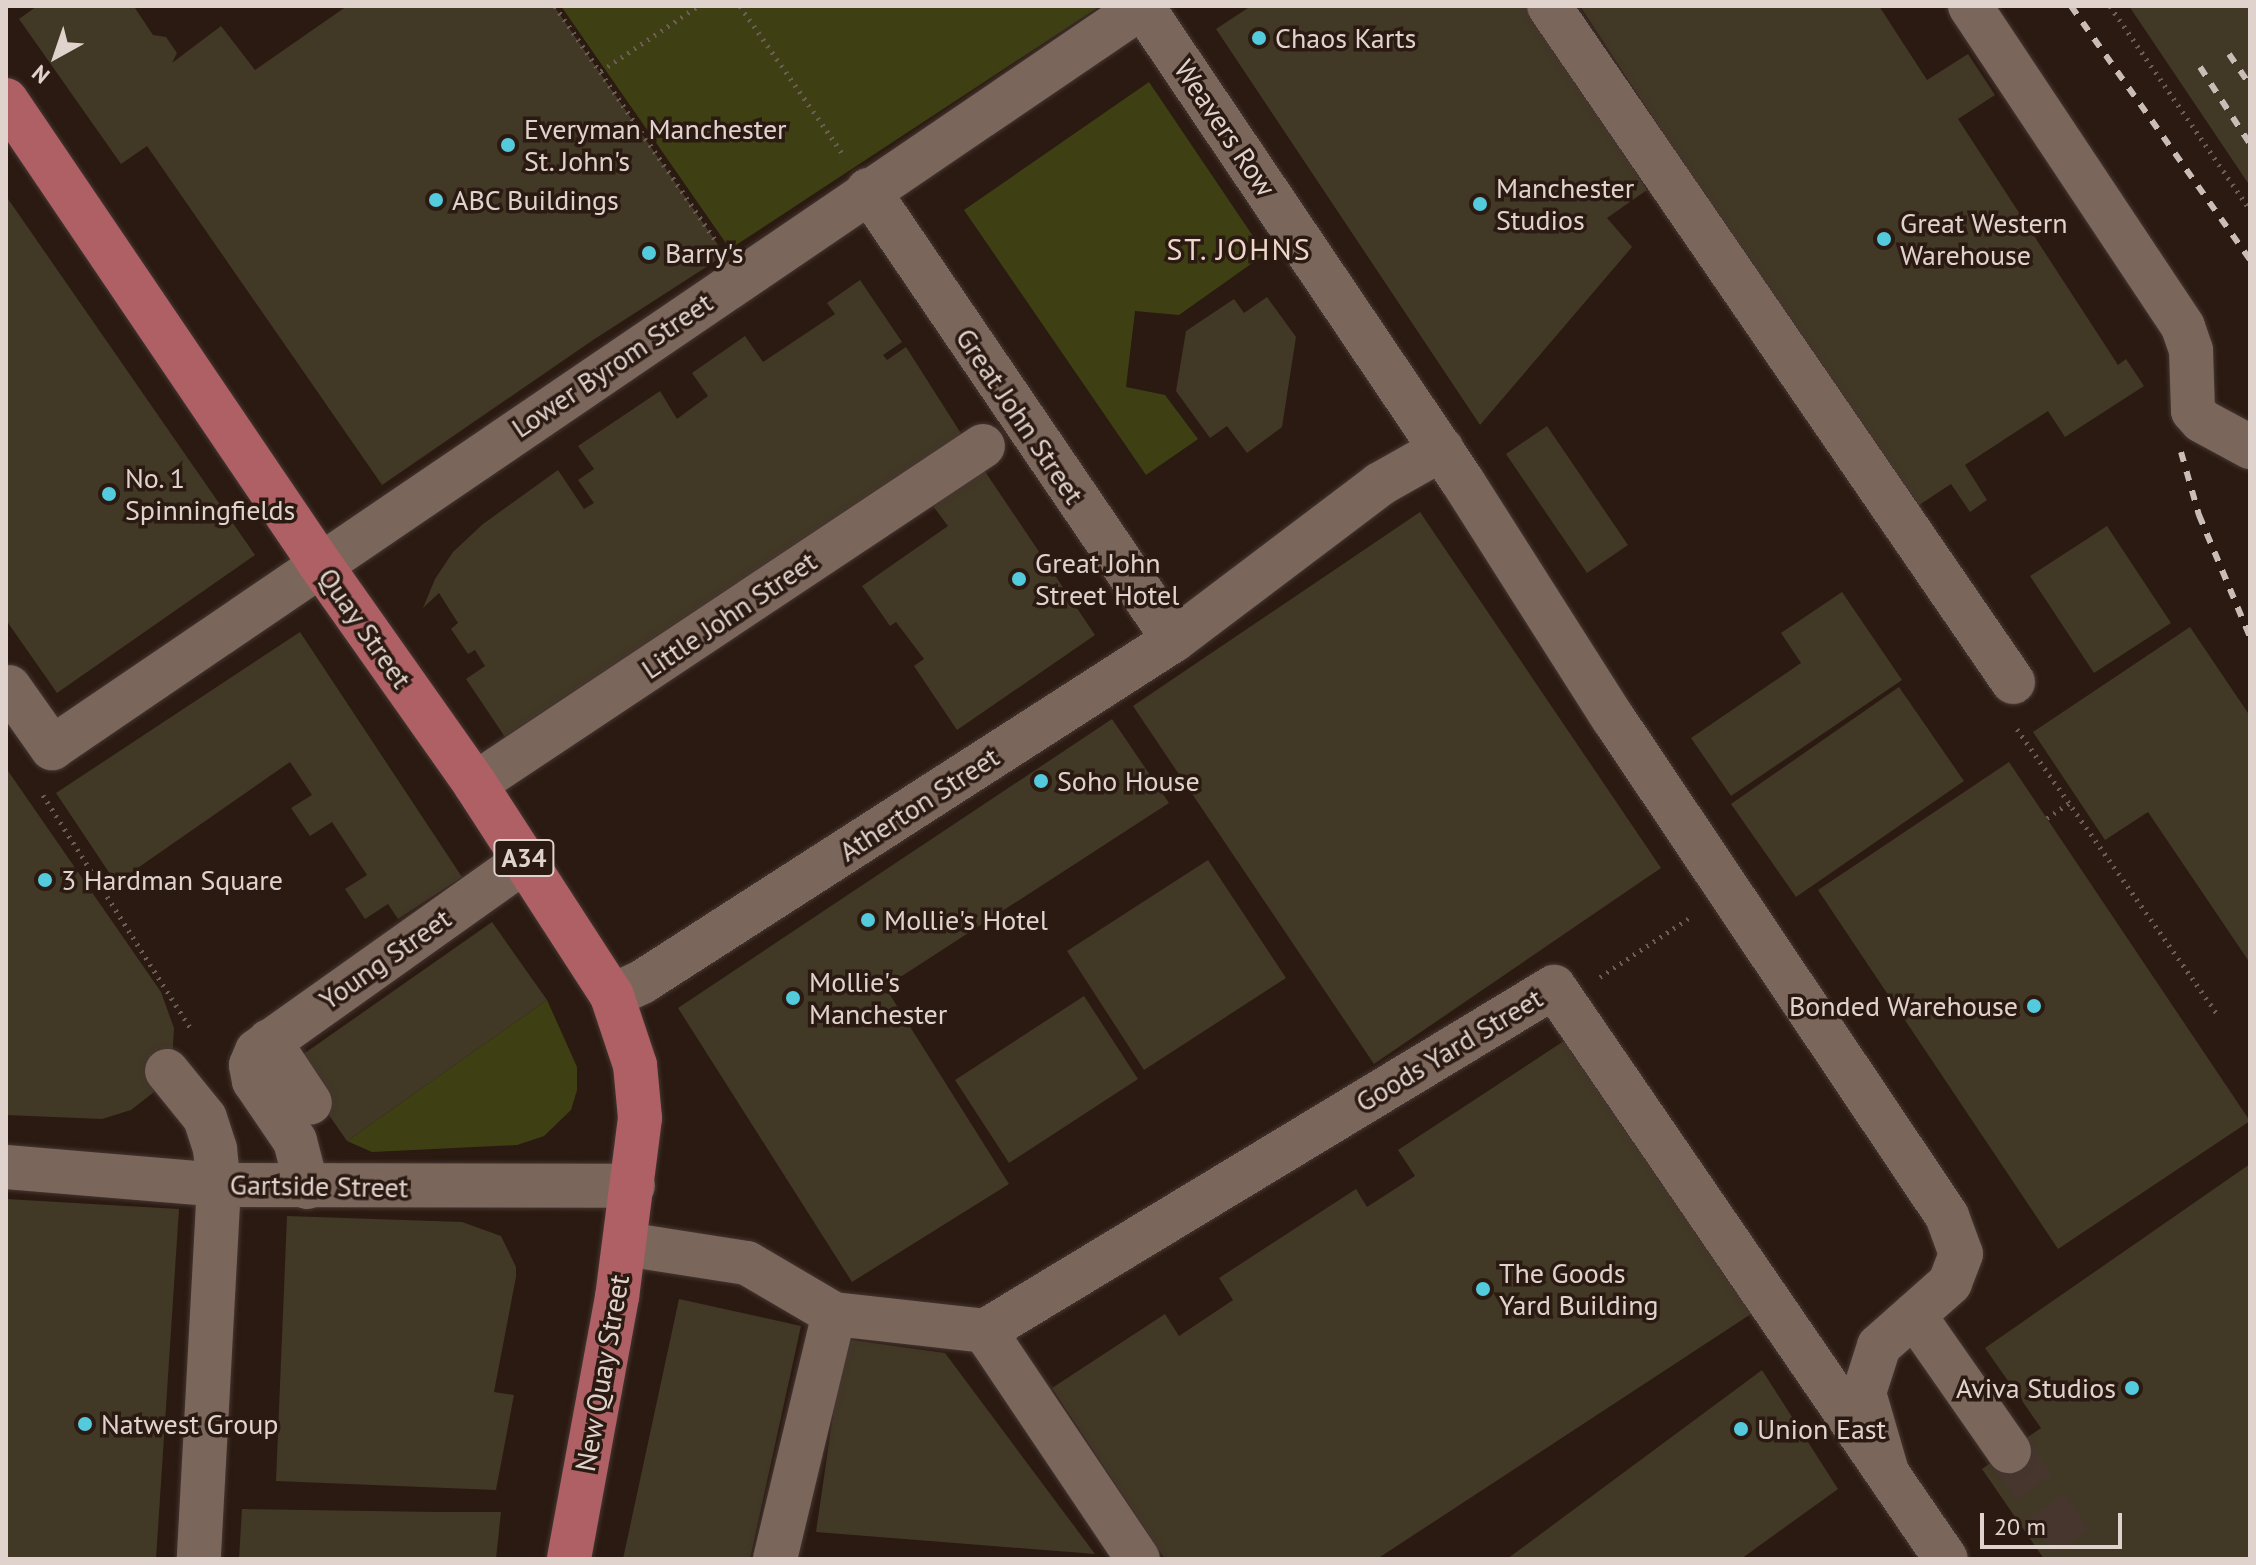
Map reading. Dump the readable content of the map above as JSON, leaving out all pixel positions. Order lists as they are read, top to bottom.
{
  "streets": {
    "main road": ["Quay Street", "A34", "New Quay Street"],
    "street": [
      "Weavers Row",
      "Lower Byrom Street",
      "Great John Street",
      "Little John Street",
      "Atherton Street",
      "Young Street",
      "Goods Yard Street",
      "Gartside Street"
    ]
  },
  "crossings": [
    ["Weavers Row", "Lower Byrom Street"],
    ["Weavers Row", "Atherton Street"],
    ["Weavers Row", "Goods Yard Street"],
    ["Lower Byrom Street", "Great John Street"],
    ["Lower Byrom Street", "Quay Street"],
    ["Great John Street", "Atherton Street"],
    ["Little John Street", "Quay Street"],
    ["Quay Street", "Atherton Street"],
    ["Quay Street", "Young Street"],
    ["Quay Street", "Gartside Street"],
    ["Quay Street", "New Quay Street"],
    ["Gartside Street", "New Quay Street"]
  ],
  "districts": ["ST. JOHNS"],
  "places": [
    "Chaos Karts",
    "Everyman Manchester St. John's",
    "ABC Buildings",
    "Manchester Studios",
    "Great Western Warehouse",
    "Barry's",
    "No. 1 Spinningfields",
    "Great John Street Hotel",
    "Soho House",
    "3 Hardman Square",
    "Mollie's Hotel",
    "Mollie's Manchester",
    "Bonded Warehouse",
    "The Goods Yard Building",
    "Aviva Studios",
    "Natwest Group",
    "Union East"
  ],
  "scale_bar": "20 m",
  "north": "bottom left"
}
